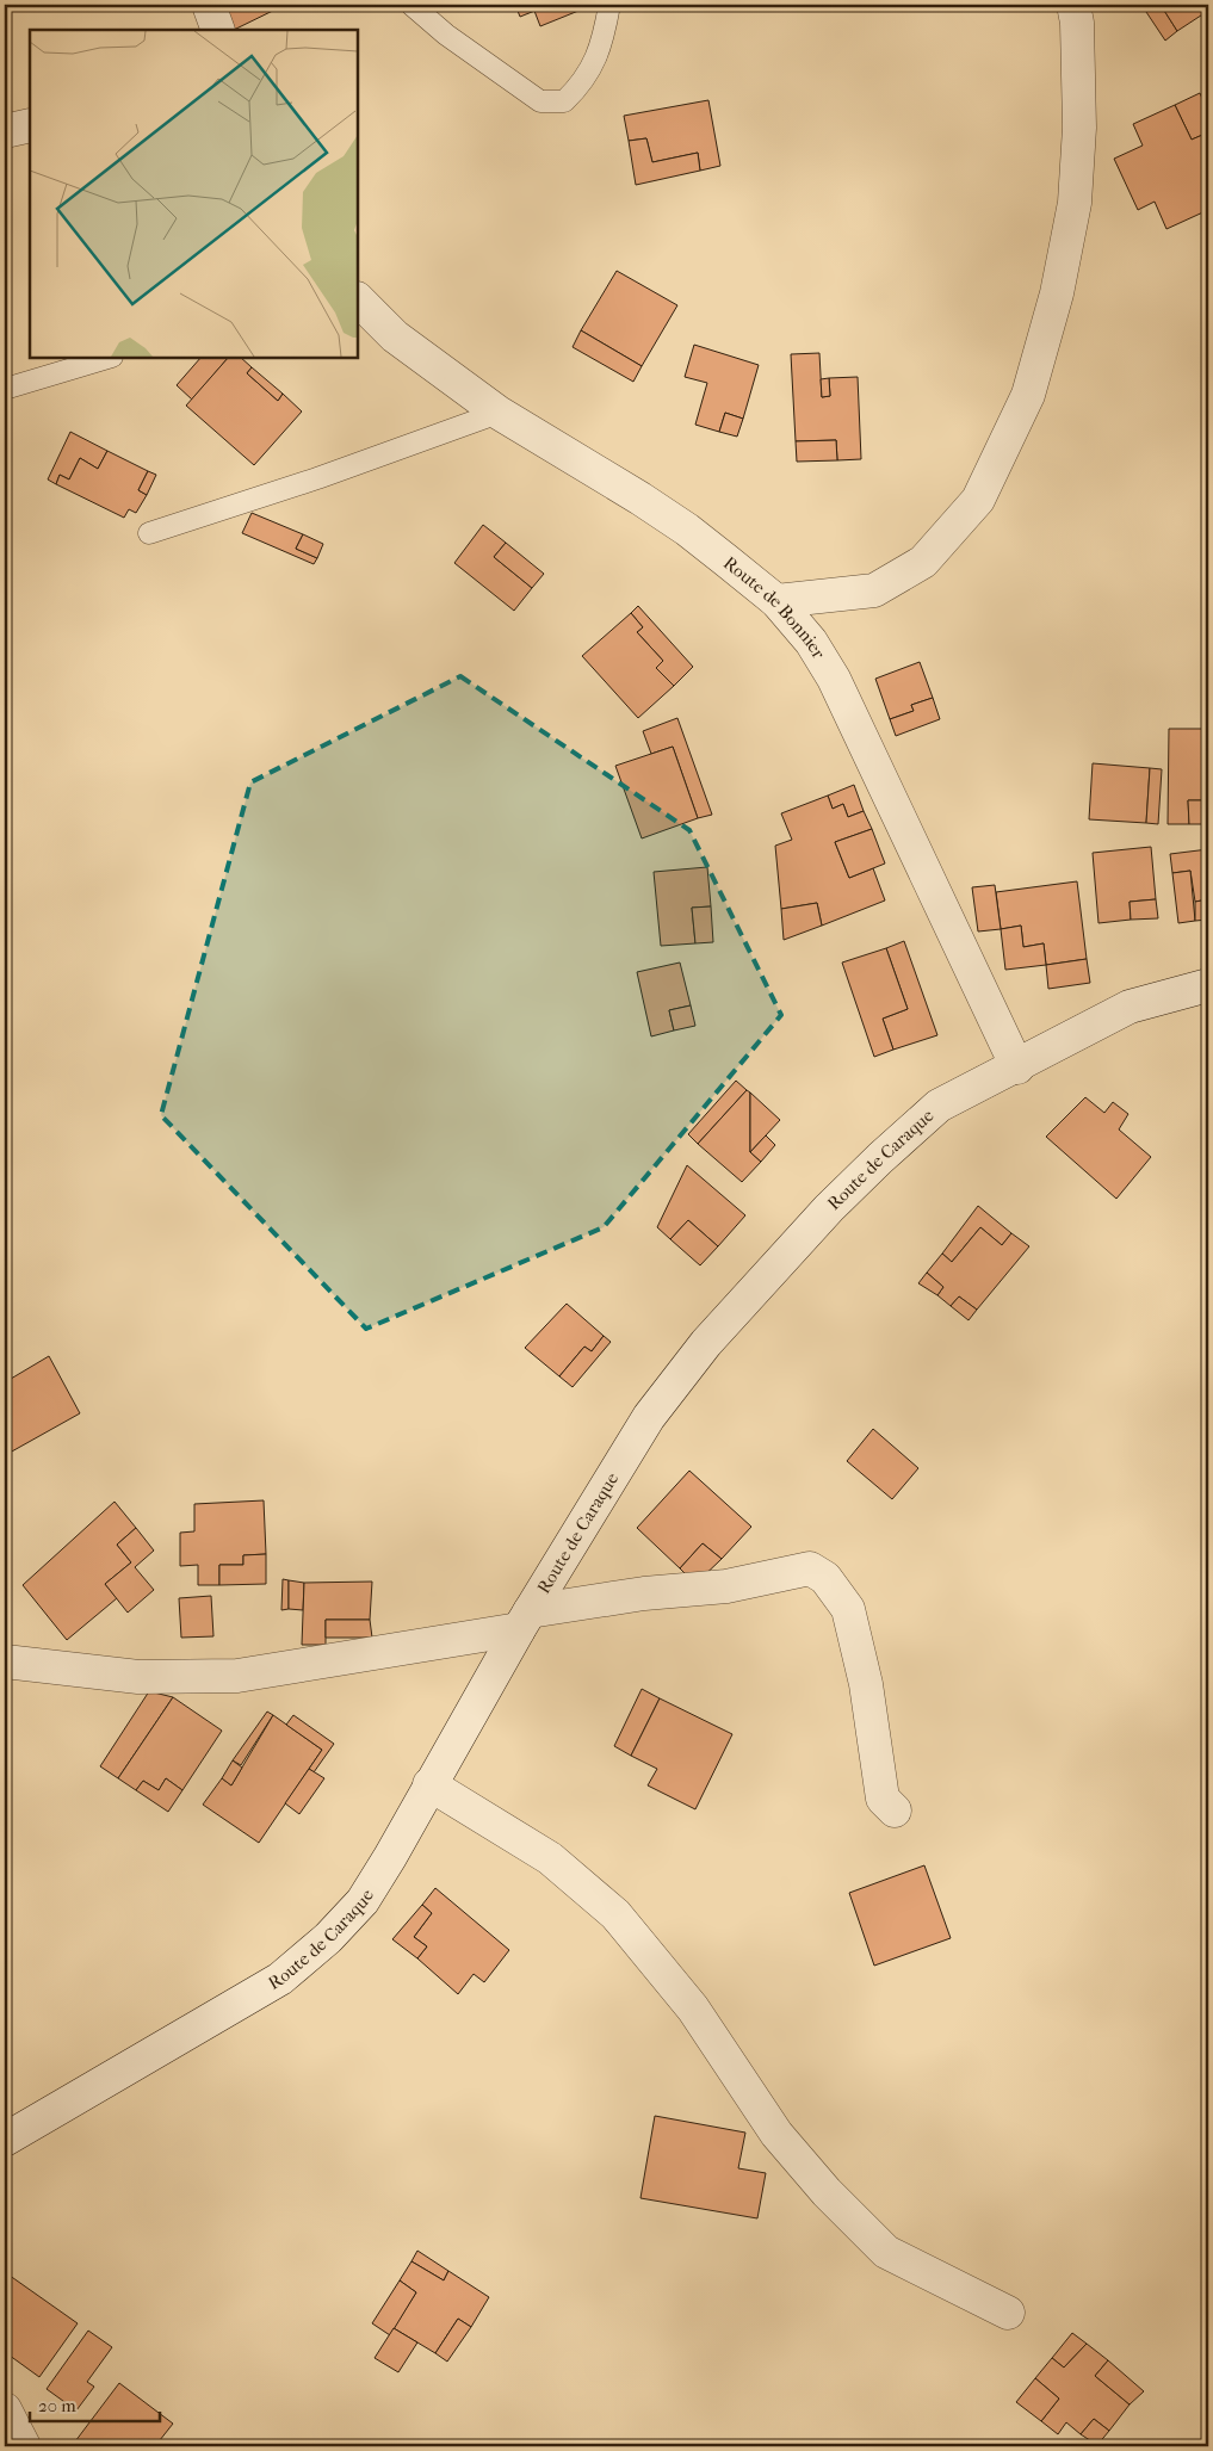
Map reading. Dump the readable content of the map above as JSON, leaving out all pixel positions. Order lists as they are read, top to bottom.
{
  "streets": {
    "street": ["Route de Bonnier", "Route de Caraque"]
  },
  "crossings": [
    ["Route de Bonnier", "Route de Caraque"]
  ],
  "scale_bar": "20 m"
}
